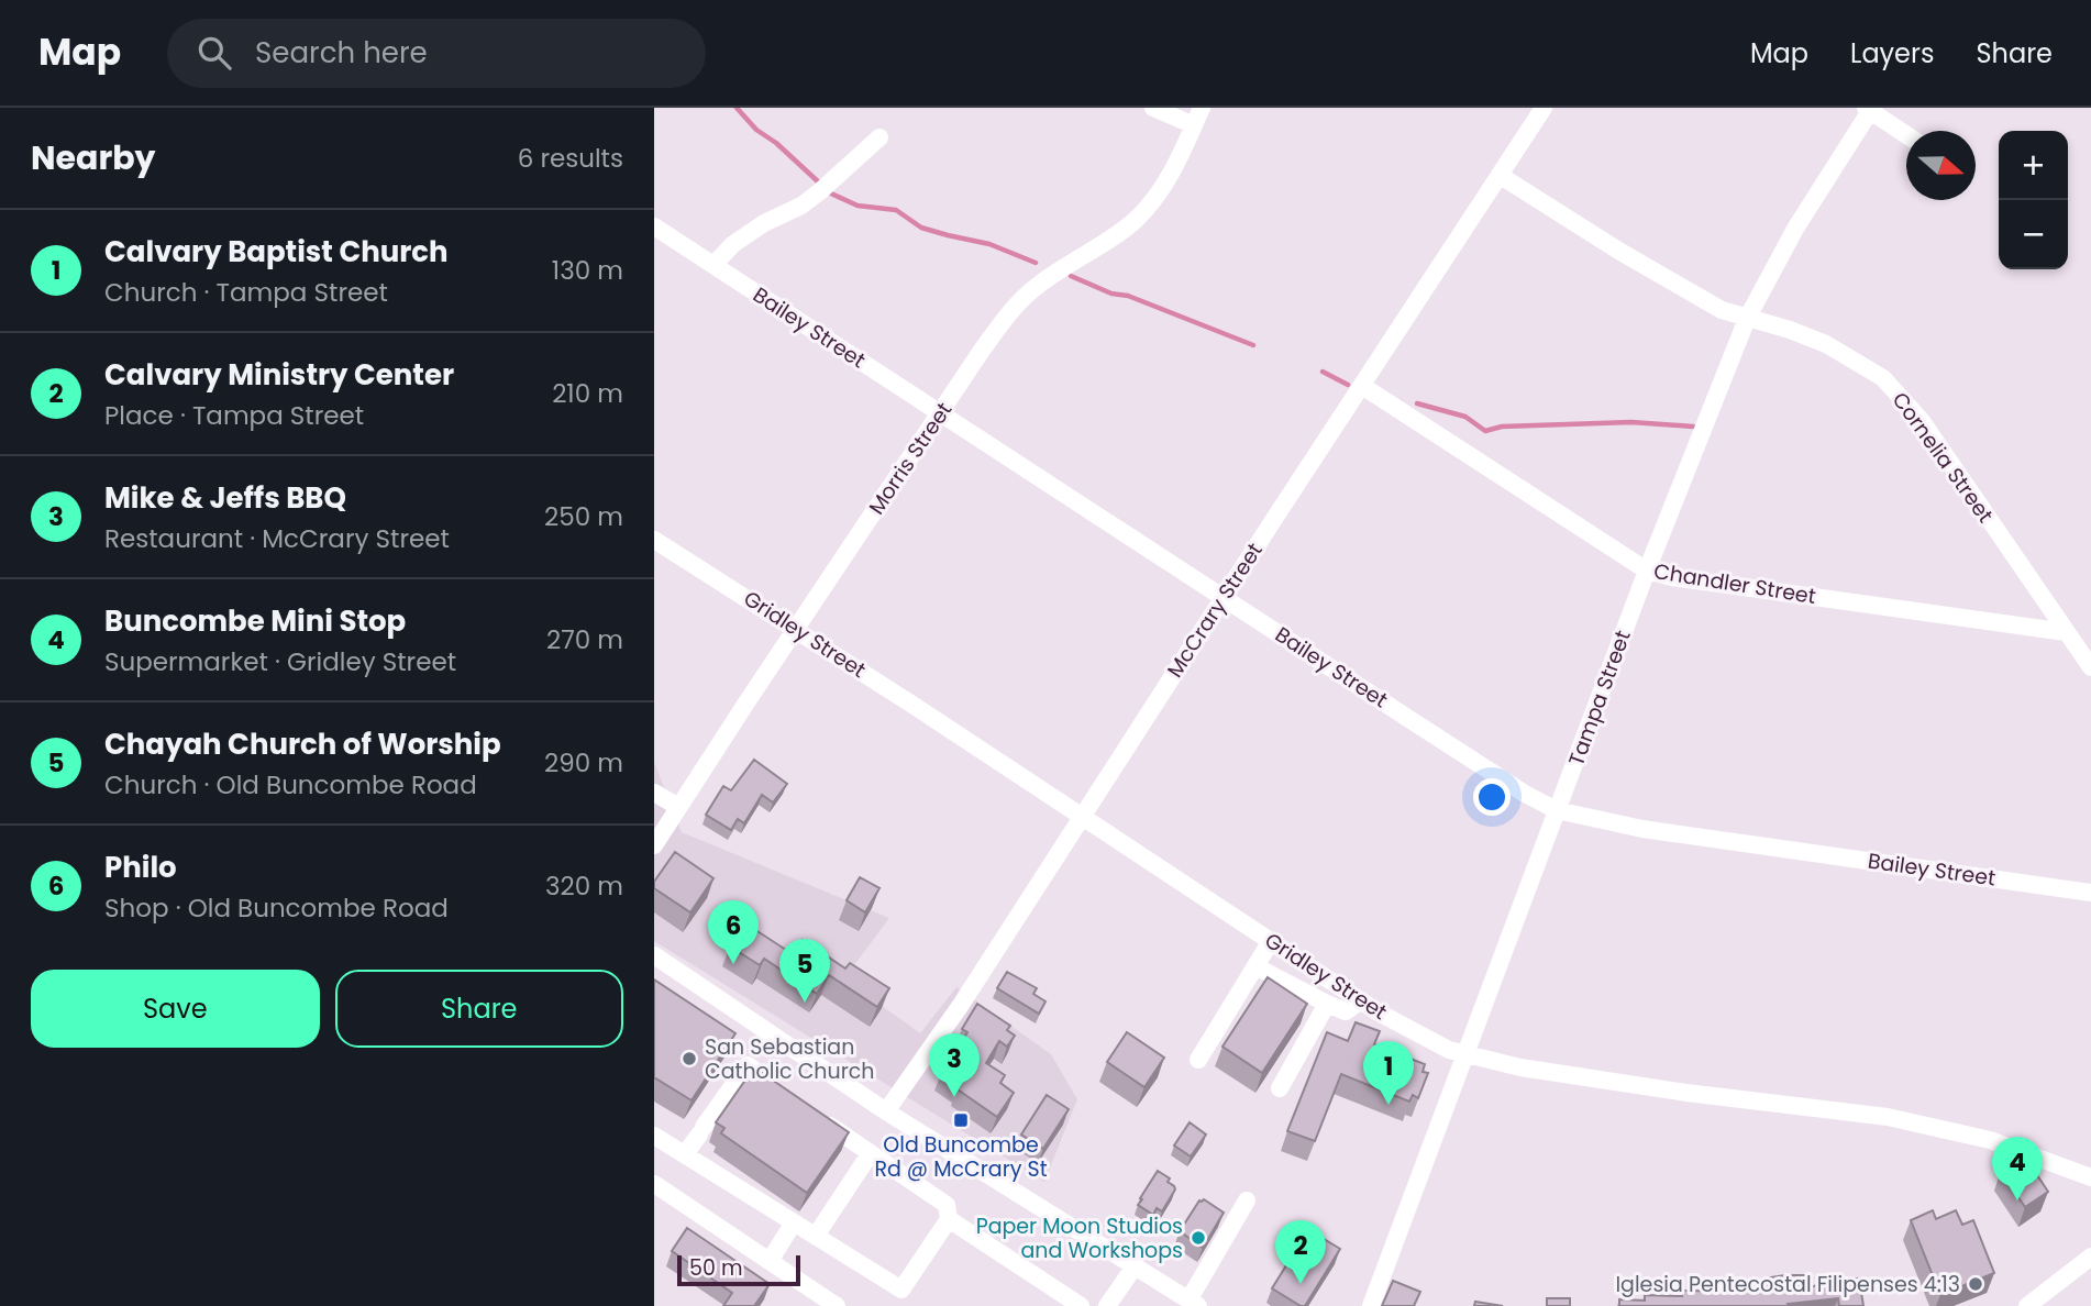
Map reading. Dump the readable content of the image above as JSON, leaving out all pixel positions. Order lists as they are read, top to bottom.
{
  "streets": {
    "street": [
      "Bailey Street",
      "Cornelia Street",
      "Morris Street",
      "Chandler Street",
      "McCrary Street",
      "Gridley Street",
      "Tampa Street"
    ]
  },
  "crossings": [
    ["Bailey Street", "Morris Street"],
    ["Bailey Street", "McCrary Street"],
    ["Bailey Street", "Tampa Street"],
    ["Cornelia Street", "Chandler Street"],
    ["Cornelia Street", "McCrary Street"],
    ["Cornelia Street", "Tampa Street"],
    ["Morris Street", "Gridley Street"],
    ["Chandler Street", "McCrary Street"],
    ["Chandler Street", "Tampa Street"],
    ["McCrary Street", "Gridley Street"],
    ["Gridley Street", "Tampa Street"]
  ],
  "places": {
    "other": ["San Sebastian Catholic Church", "Paper Moon Studios and Workshops", "Iglesia Pentecostal Filipenses 4:13"],
    "transit": ["Old Buncombe Rd @ McCrary St"]
  },
  "scale_bar": "50 m",
  "north": "right",
  "page": {
    "header": "Map",
    "search": "Search here",
    "nav": ["Map", "Layers", "Share"],
    "heading": ["Nearby", "6 results"],
    "map_buttons": ["+", "−"],
    "list": [
      {
        "mark": "1",
        "name": "Calvary Baptist Church",
        "note": "Church · Tampa Street",
        "value": "130 m"
      },
      {
        "mark": "2",
        "name": "Calvary Ministry Center",
        "note": "Place · Tampa Street",
        "value": "210 m"
      },
      {
        "mark": "3",
        "name": "Mike & Jeffs BBQ",
        "note": "Restaurant · McCrary Street",
        "value": "250 m"
      },
      {
        "mark": "4",
        "name": "Buncombe Mini Stop",
        "note": "Supermarket · Gridley Street",
        "value": "270 m"
      },
      {
        "mark": "5",
        "name": "Chayah Church of Worship",
        "note": "Church · Old Buncombe Road",
        "value": "290 m"
      },
      {
        "mark": "6",
        "name": "Philo",
        "note": "Shop · Old Buncombe Road",
        "value": "320 m"
      }
    ],
    "pins": [
      "6",
      "5",
      "3",
      "1",
      "4",
      "2"
    ],
    "buttons": ["Save", "Share"],
    "scale": "50 m"
  }
}
